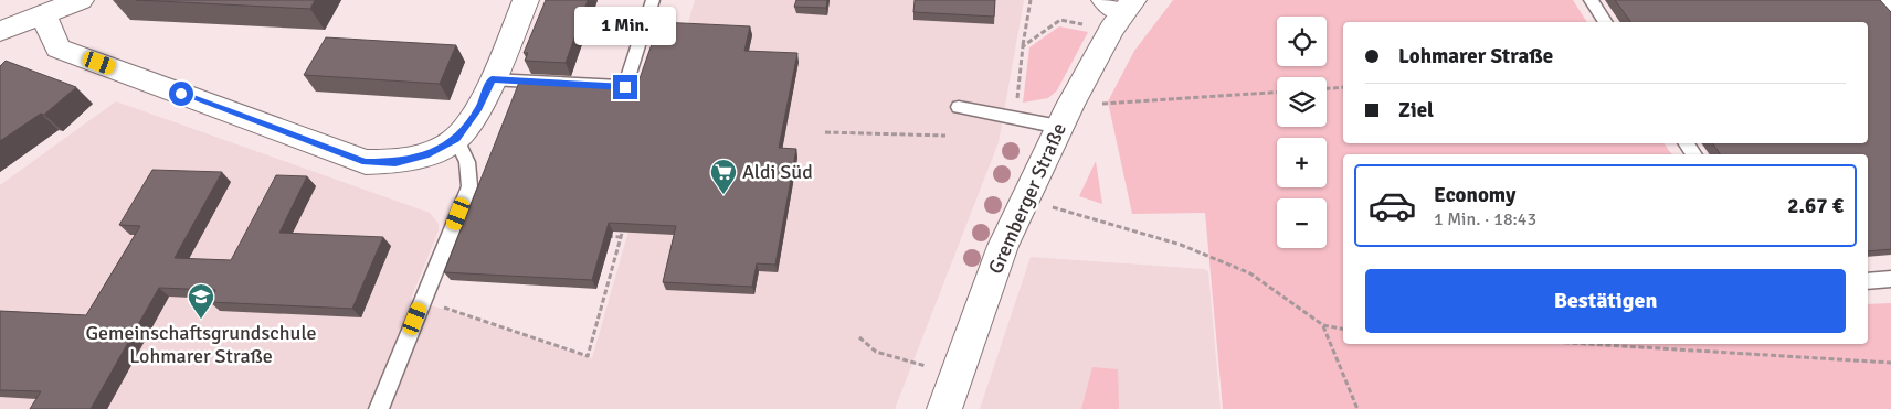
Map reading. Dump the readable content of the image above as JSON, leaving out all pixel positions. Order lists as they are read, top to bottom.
{
  "streets": {
    "street": ["Gremberger Straße"]
  },
  "places": {
    "supermarket": ["Aldi Süd"],
    "school or university": ["Gemeinschaftsgrundschule Lohmarer Straße"]
  },
  "page": {
    "bubble": "1 Min.",
    "map_buttons": ["+", "−"],
    "banner": ["Lohmarer Straße", "Ziel"],
    "list": [
      {
        "name": "Economy",
        "note": "1 Min. · 18:43",
        "value": "2.67 €"
      }
    ],
    "buttons": "Bestätigen"
  }
}
